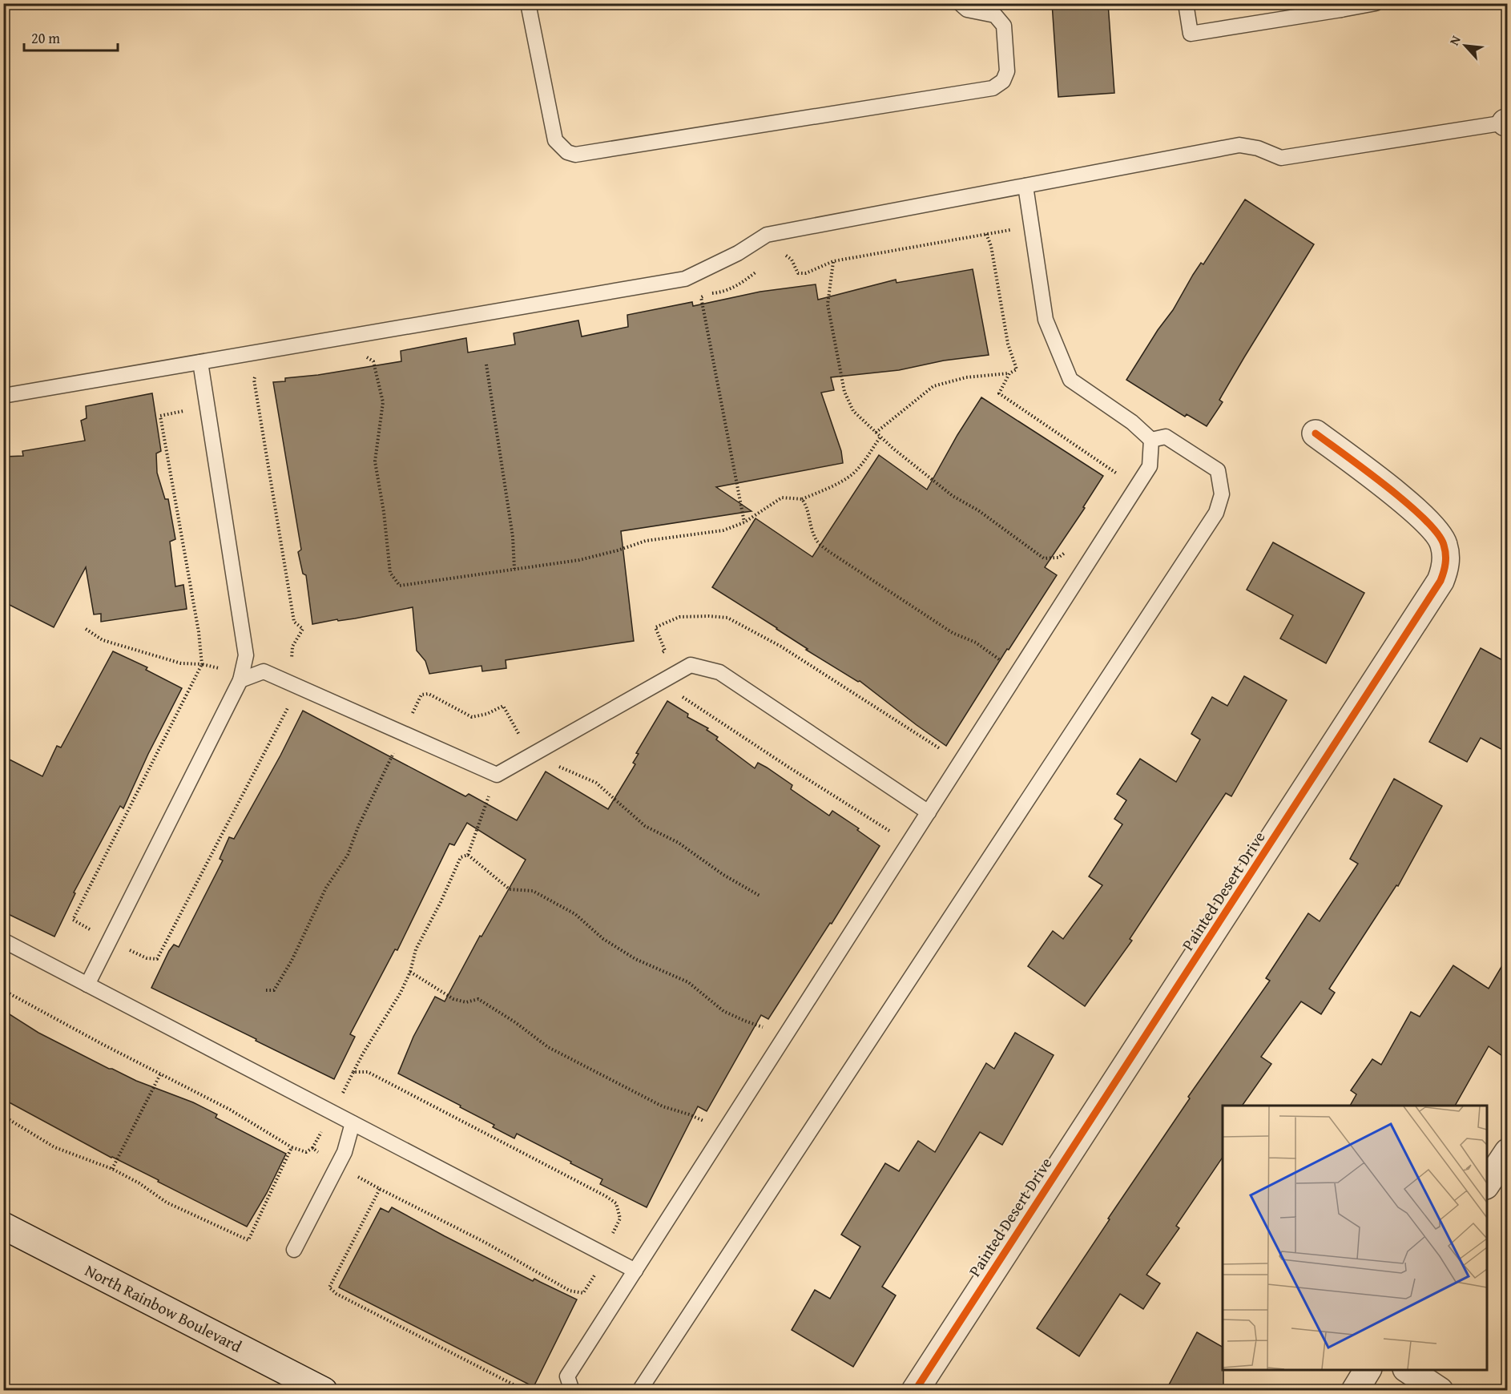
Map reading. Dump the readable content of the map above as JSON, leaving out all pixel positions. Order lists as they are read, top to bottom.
{
  "streets": {
    "street": ["Painted Desert Drive", "North Rainbow Boulevard"]
  },
  "scale_bar": "20 m",
  "north": "top left"
}
